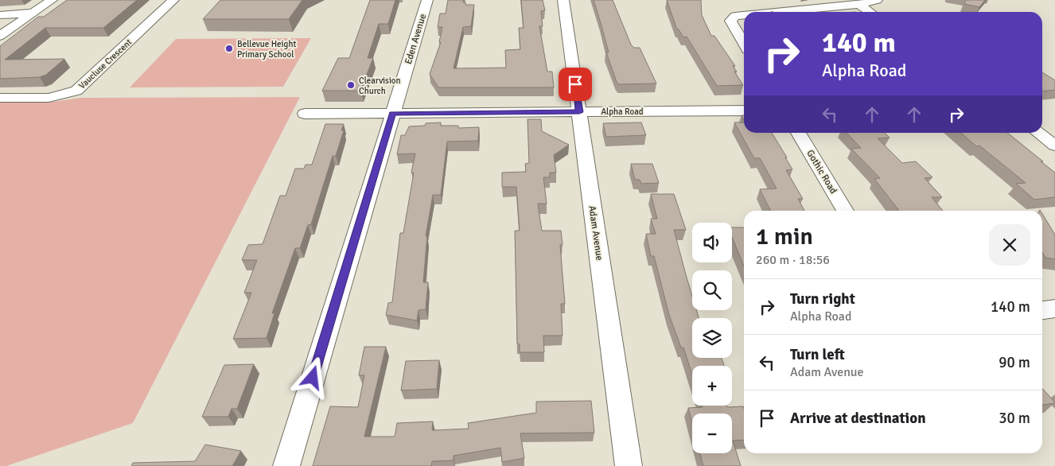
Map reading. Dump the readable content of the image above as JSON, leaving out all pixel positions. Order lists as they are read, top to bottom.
{
  "streets": {
    "street": [
      "Eden Avenue",
      "Vaucluse Crescent",
      "Alpha Road",
      "Gothic Road",
      "Adam Avenue"
    ]
  },
  "crossings": [
    ["Eden Avenue", "Alpha Road"],
    ["Alpha Road", "Adam Avenue"]
  ],
  "places": ["Bellevue Height Primary School", "Clearvision Church"],
  "page": {
    "turn": ["140 m", "Alpha Road"],
    "heading": ["1 min", "260 m · 18:56"],
    "map_buttons": ["+", "−"],
    "list": [
      {
        "name": "Turn right",
        "note": "Alpha Road",
        "value": "140 m"
      },
      {
        "name": "Turn left",
        "note": "Adam Avenue",
        "value": "90 m"
      },
      {
        "name": "Arrive at destination",
        "value": "30 m"
      }
    ]
  }
}
